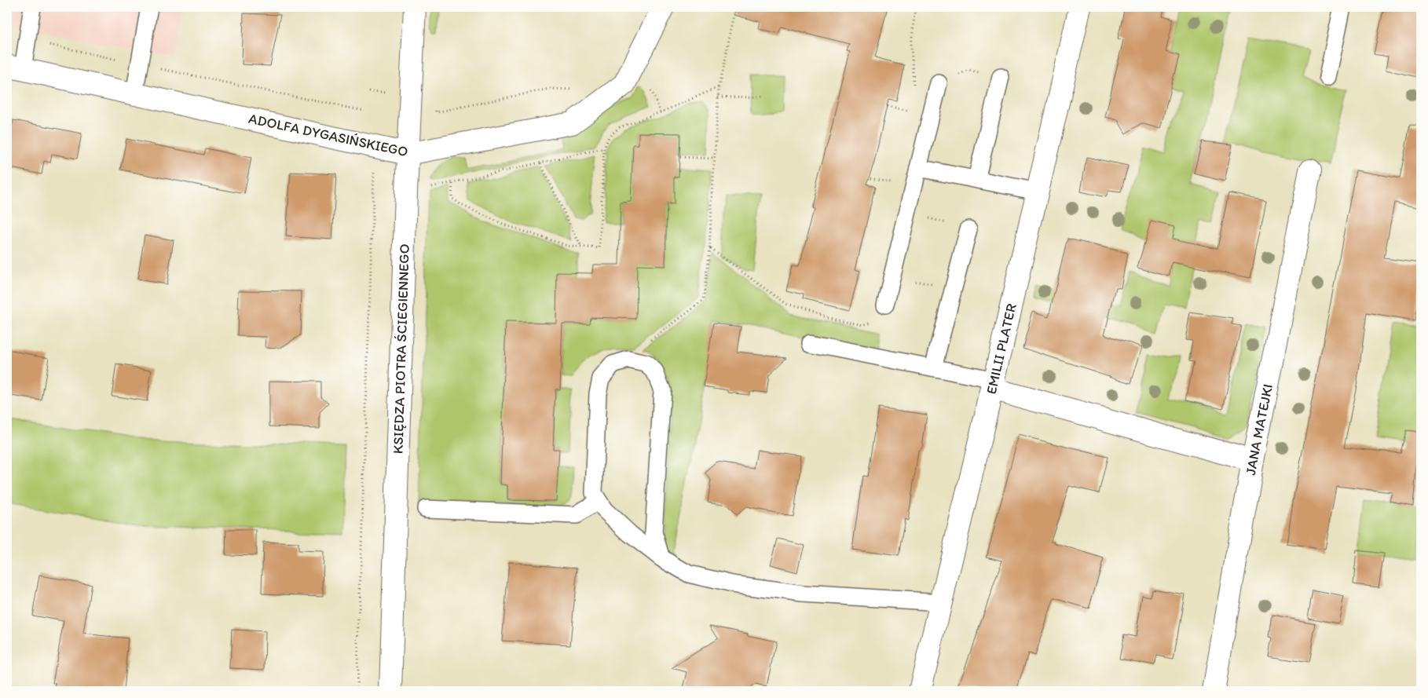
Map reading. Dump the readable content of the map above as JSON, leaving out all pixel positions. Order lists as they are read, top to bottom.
{
  "streets": {
    "street": [
      "ADOLFA DYGASIŃSKIEGO",
      "KSIĘDZA PIOTRA ŚCIEGIENNEGO",
      "EMILII PLATER",
      "JANA MATEJKI"
    ]
  },
  "crossings": [
    ["ADOLFA DYGASIŃSKIEGO", "KSIĘDZA PIOTRA ŚCIEGIENNEGO"]
  ]
}
